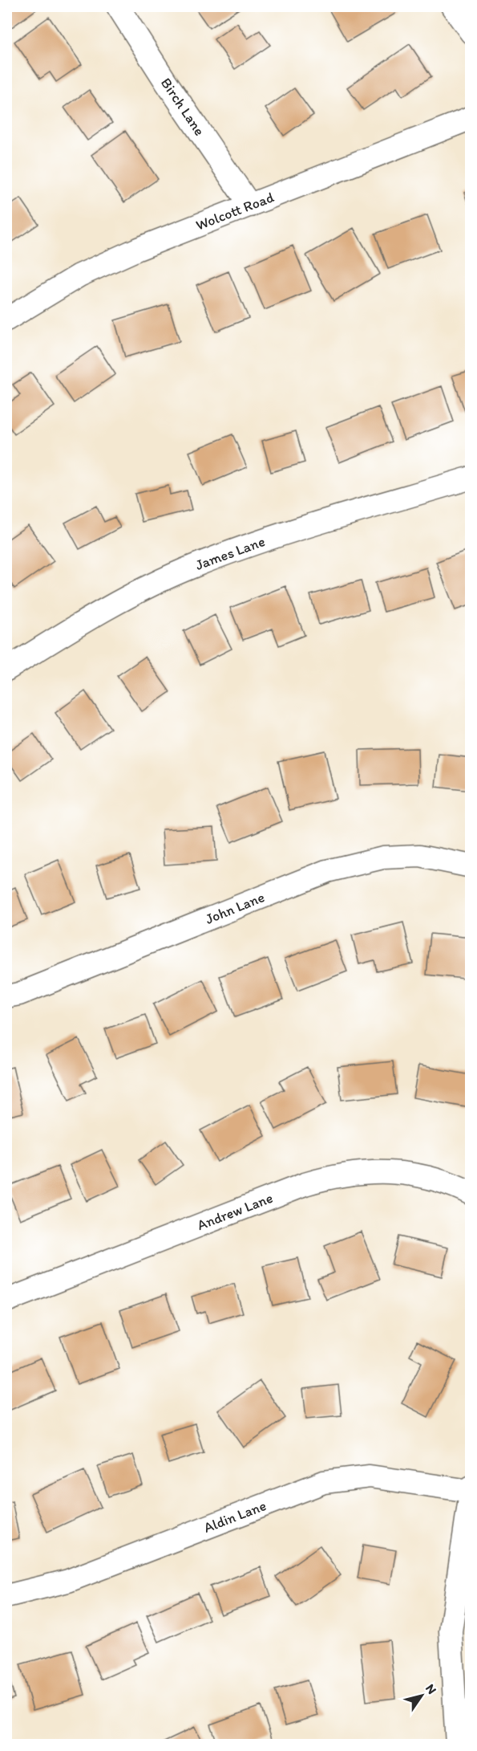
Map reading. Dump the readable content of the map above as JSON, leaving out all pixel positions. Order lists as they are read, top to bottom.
{
  "streets": {
    "street": [
      "Birch Lane",
      "Wolcott Road",
      "James Lane",
      "John Lane",
      "Andrew Lane",
      "Aldin Lane"
    ]
  },
  "crossings": [
    ["Birch Lane", "Wolcott Road"]
  ],
  "north": "top right"
}
